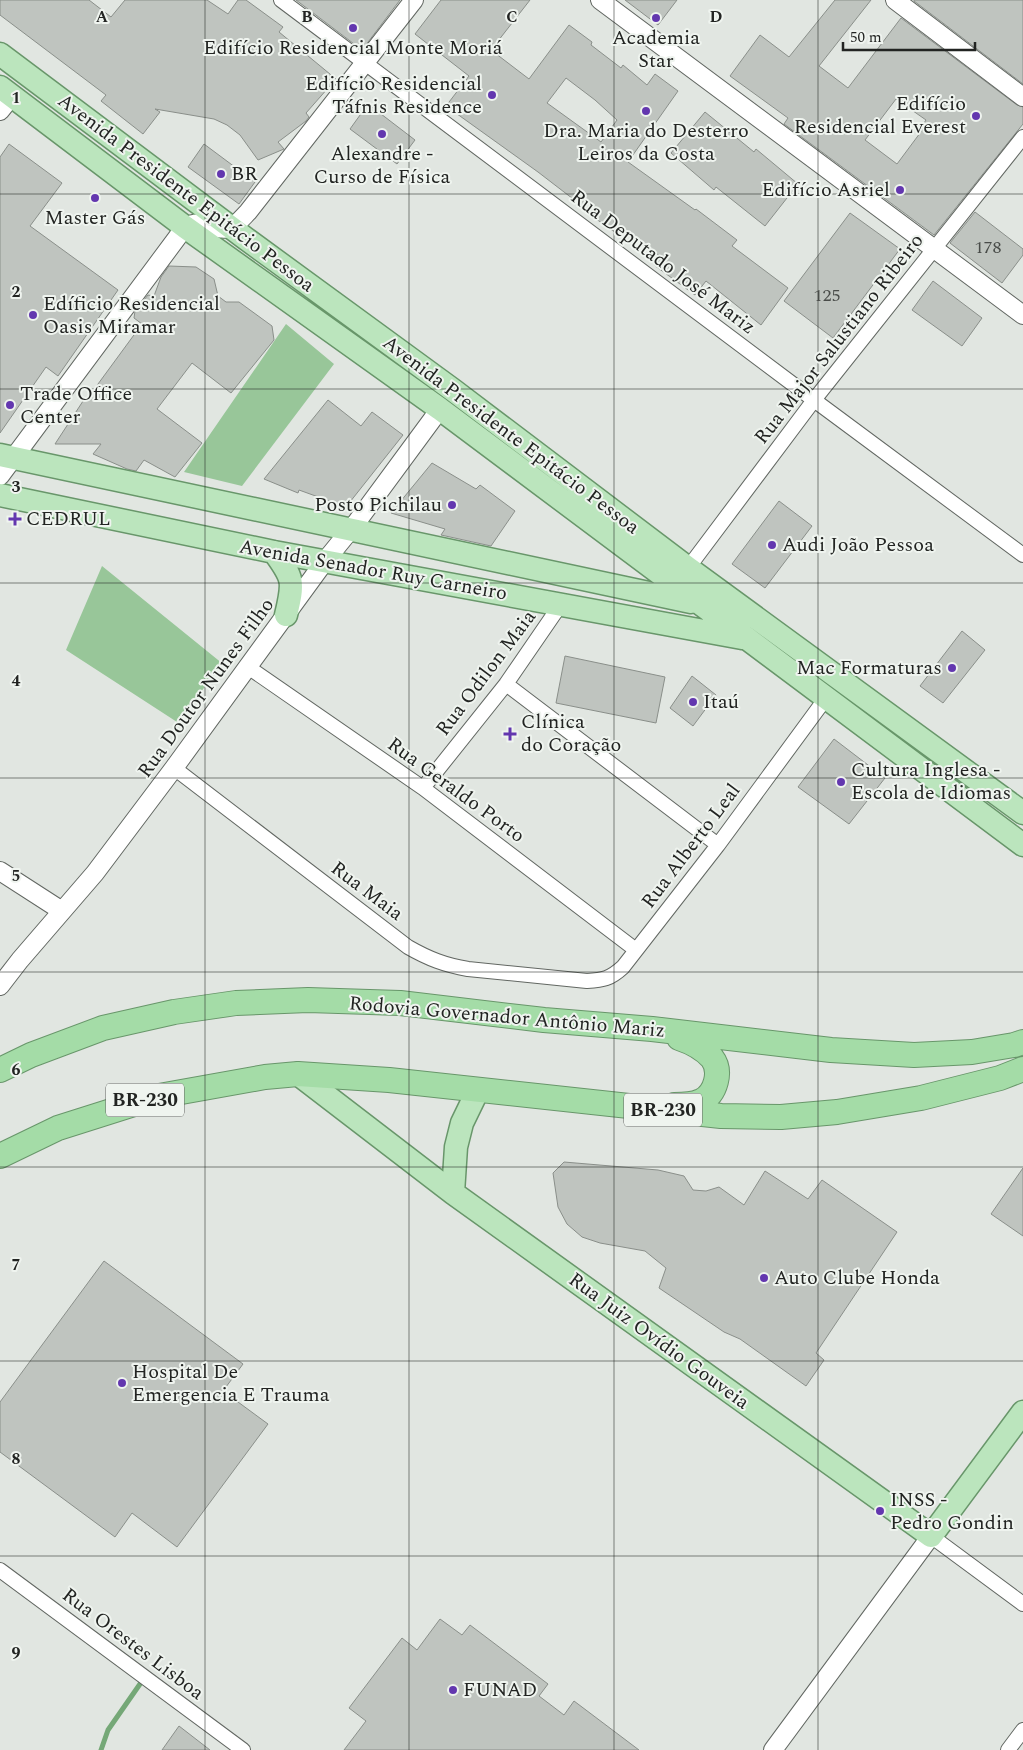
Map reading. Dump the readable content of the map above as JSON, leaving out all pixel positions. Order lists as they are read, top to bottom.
{
  "streets": {
    "highway": ["Rodovia Governador Antônio Mariz", "BR-230"],
    "main road": ["Avenida Presidente Epitácio Pessoa", "Avenida Senador Ruy Carneiro", "Rua Juiz Ovídio Gouveia"],
    "street": [
      "Rua Deputado José Mariz",
      "Rua Major Salustiano Ribeiro",
      "Rua Odilon Maia",
      "Rua Doutor Nunes Filho",
      "Rua Geraldo Porto",
      "Rua Alberto Leal",
      "Rua Maia",
      "Rua Orestes Lisboa"
    ]
  },
  "crossings": [
    ["Avenida Presidente Epitácio Pessoa", "Rua Major Salustiano Ribeiro"],
    ["Avenida Presidente Epitácio Pessoa", "Avenida Senador Ruy Carneiro"],
    ["Avenida Presidente Epitácio Pessoa", "Rua Doutor Nunes Filho"],
    ["Avenida Presidente Epitácio Pessoa", "Rua Alberto Leal"],
    ["Rua Deputado José Mariz", "Rua Major Salustiano Ribeiro"],
    ["Avenida Senador Ruy Carneiro", "Rua Odilon Maia"],
    ["Avenida Senador Ruy Carneiro", "Rua Doutor Nunes Filho"],
    ["Rua Odilon Maia", "Rua Geraldo Porto"],
    ["Rua Doutor Nunes Filho", "Rua Geraldo Porto"],
    ["Rua Doutor Nunes Filho", "Rua Maia"],
    ["Rua Geraldo Porto", "Rua Alberto Leal"],
    ["Rua Alberto Leal", "Rua Maia"],
    ["BR-230", "Rua Juiz Ovídio Gouveia"]
  ],
  "places": {
    "other": [
      "Academia Star",
      "Edifício Residencial Monte Moriá",
      "Edifício Residencial Táfnis Residence",
      "Dra. Maria do Desterro Leiros da Costa",
      "Edifício Residencial Everest",
      "Alexandre - Curso de Física",
      "BR",
      "Edifício Asriel",
      "Master Gás",
      "Edíficio Residencial Oasis Miramar",
      "Trade Office Center",
      "Posto Pichilau",
      "Audi João Pessoa",
      "Mac Formaturas",
      "Itaú",
      "Cultura Inglesa - Escola de Idiomas",
      "Auto Clube Honda",
      "Hospital De Emergencia E Trauma",
      "INSS - Pedro Gondin",
      "FUNAD"
    ],
    "health": ["CEDRUL", "Clínica do Coração"]
  },
  "house_numbers": ["178", "125"],
  "scale_bar": "50 m",
  "grid": {
    "columns": [
      "A",
      "B",
      "C",
      "D"
    ],
    "rows": [
      "1",
      "2",
      "3",
      "4",
      "5",
      "6",
      "7",
      "8",
      "9"
    ]
  }
}
